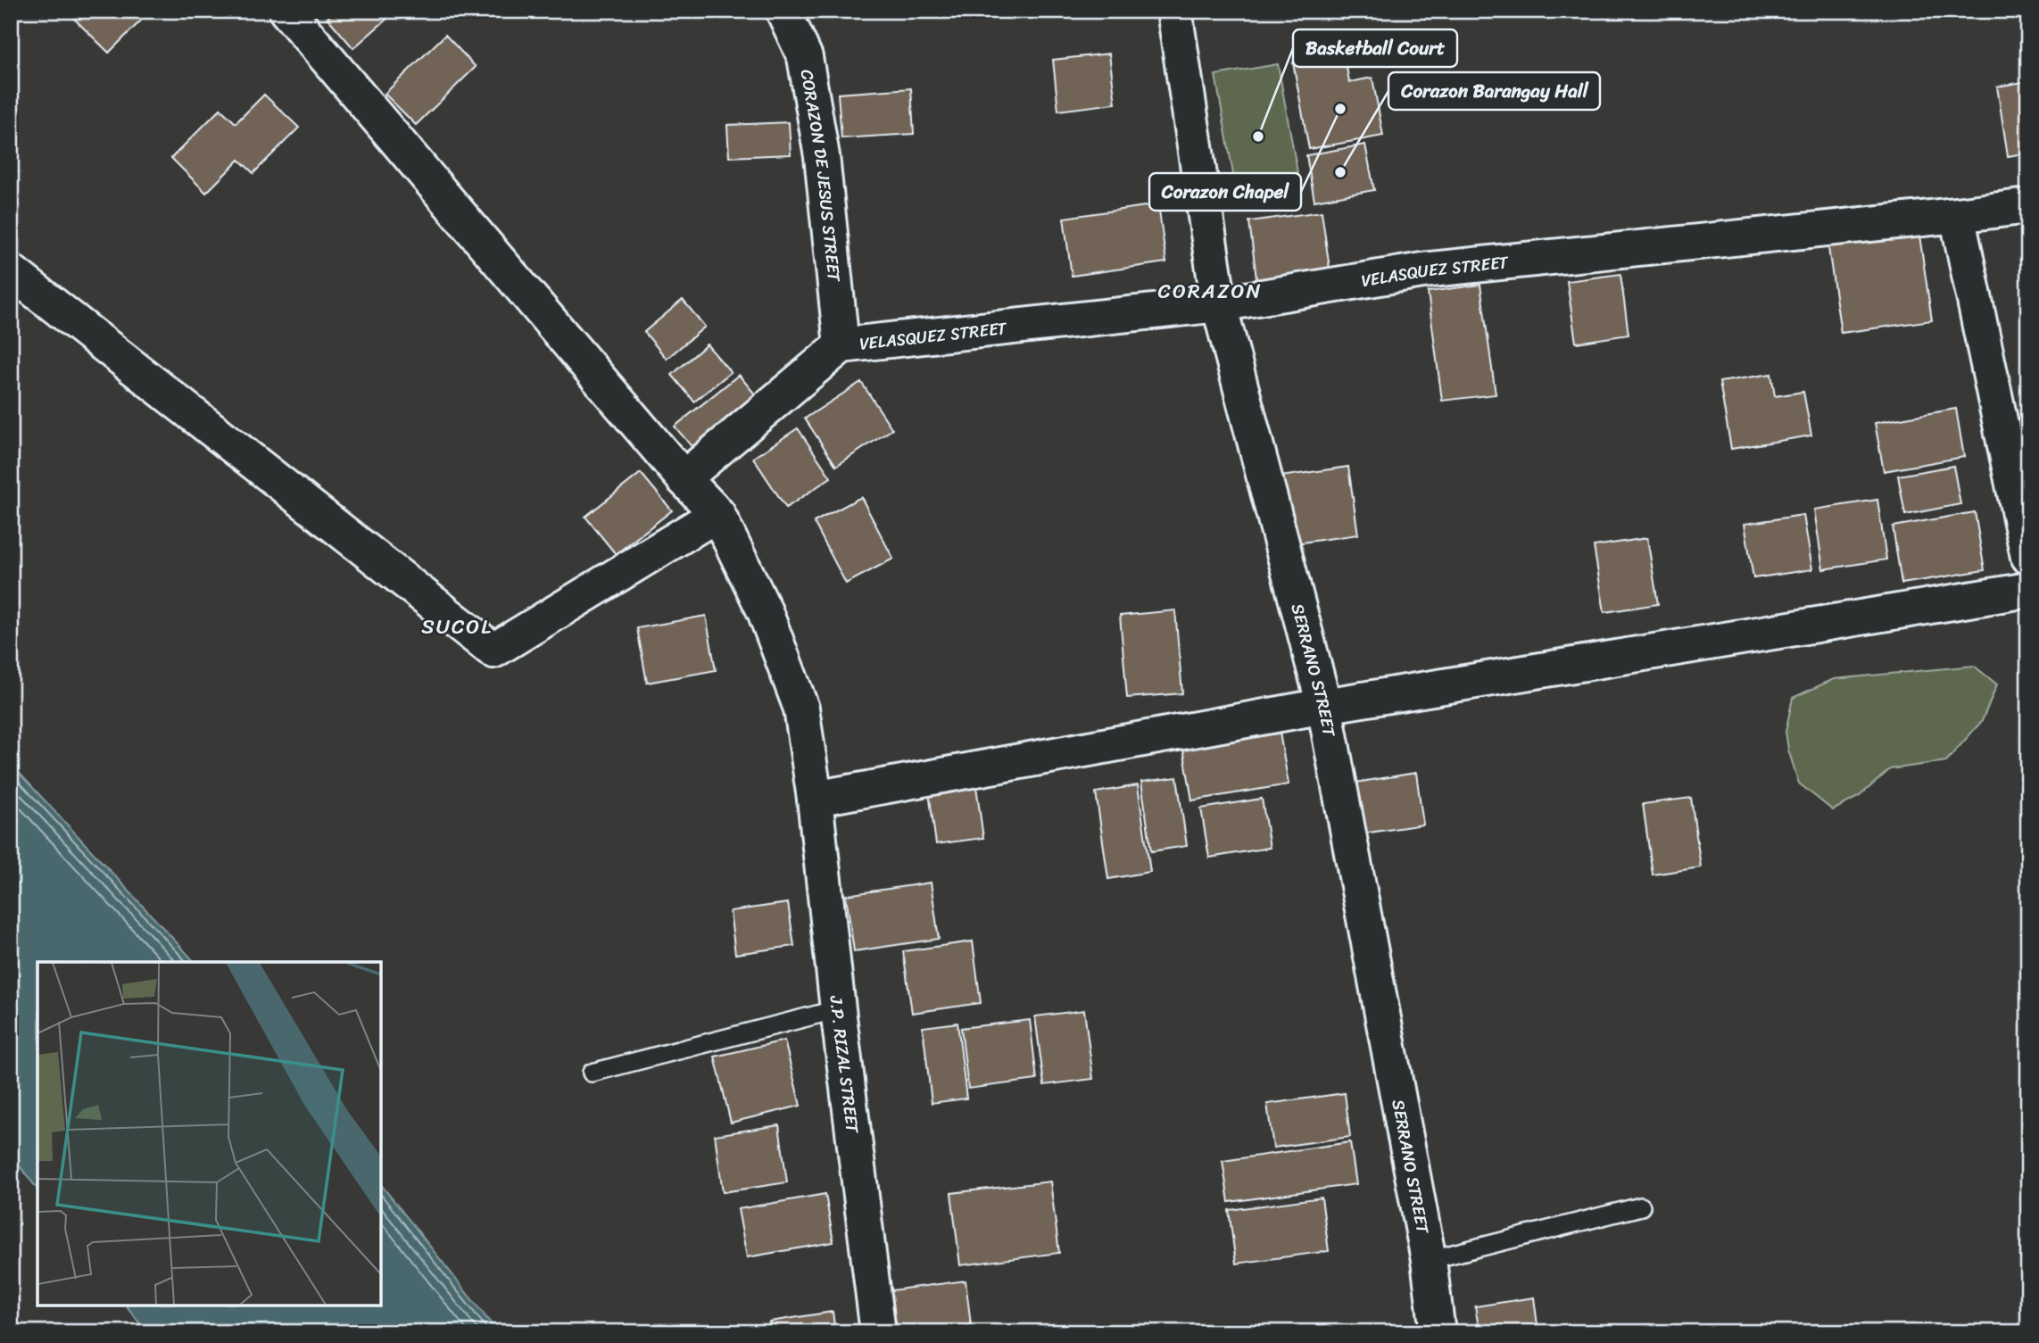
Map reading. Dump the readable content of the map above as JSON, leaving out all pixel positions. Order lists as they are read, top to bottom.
{
  "streets": {
    "street": [
      "CORAZON DE JESUS STREET",
      "VELASQUEZ STREET",
      "SERRANO STREET",
      "J.P. RIZAL STREET"
    ]
  },
  "crossings": [
    ["CORAZON DE JESUS STREET", "VELASQUEZ STREET"],
    ["VELASQUEZ STREET", "SERRANO STREET"]
  ],
  "districts": ["CORAZON", "SUCOL"],
  "places": ["Corazon Chapel", "Basketball Court", "Corazon Barangay Hall"]
}
